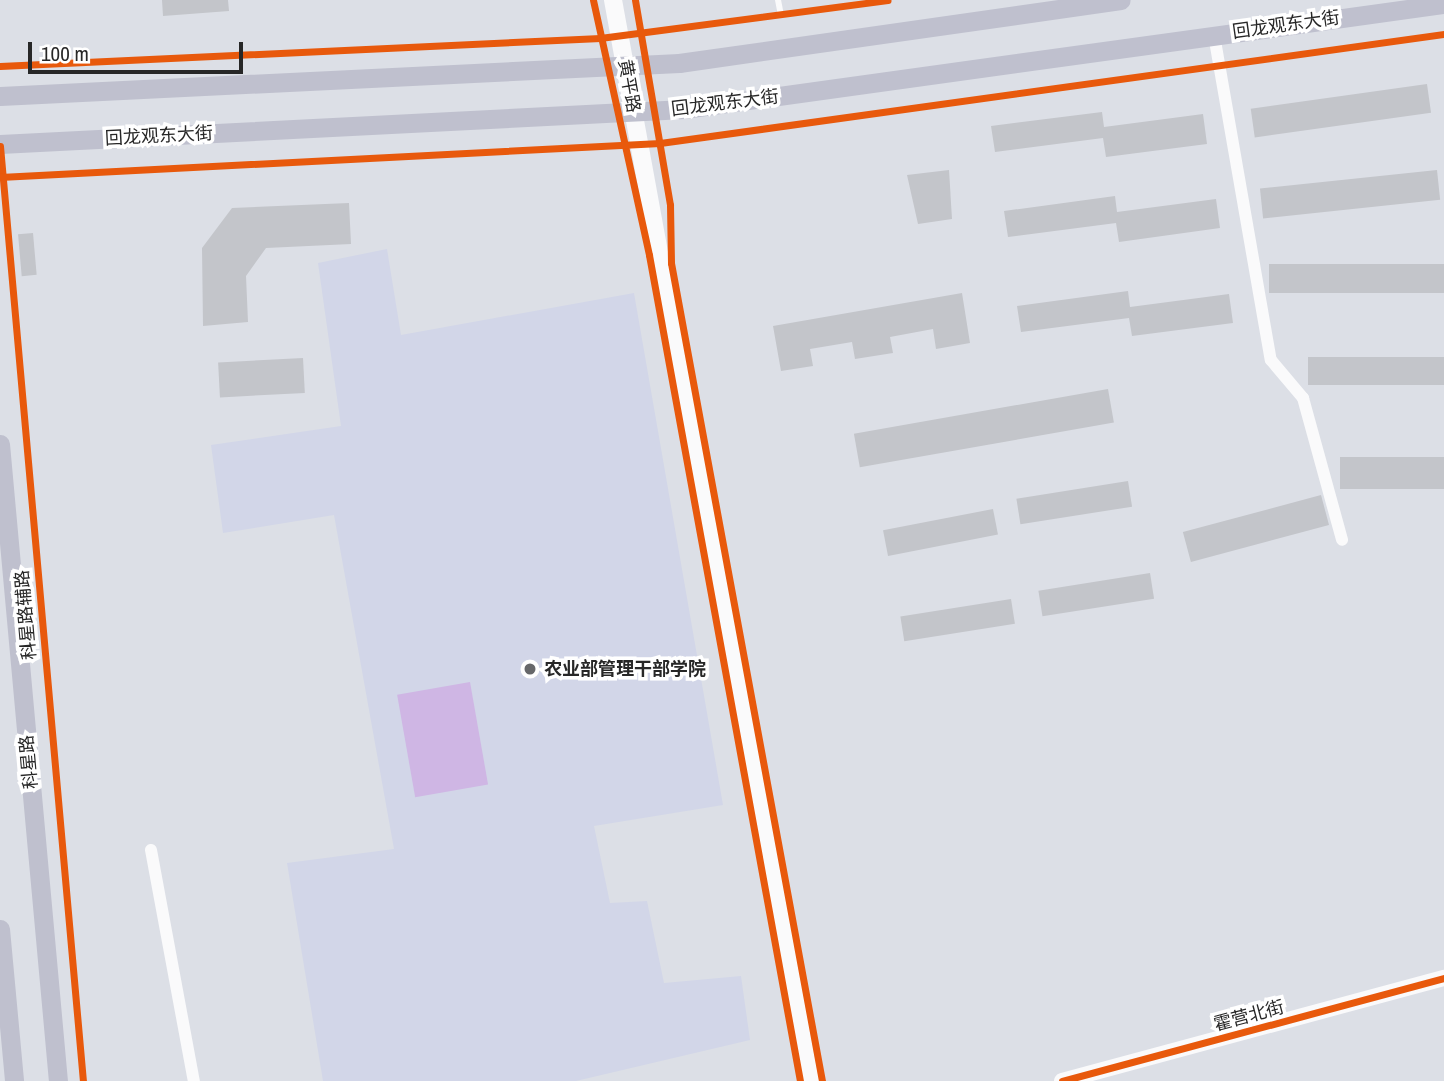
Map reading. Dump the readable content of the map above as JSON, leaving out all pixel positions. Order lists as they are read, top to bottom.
{
  "streets": {
    "main road": ["回龙观东大街", "黄平路", "科星路"],
    "street": ["霍营北街"],
    "cycle path": ["科星路辅路"]
  },
  "crossings": [
    ["回龙观东大街", "黄平路"]
  ],
  "places": ["农业部管理干部学院"],
  "scale_bar": "100 m"
}
